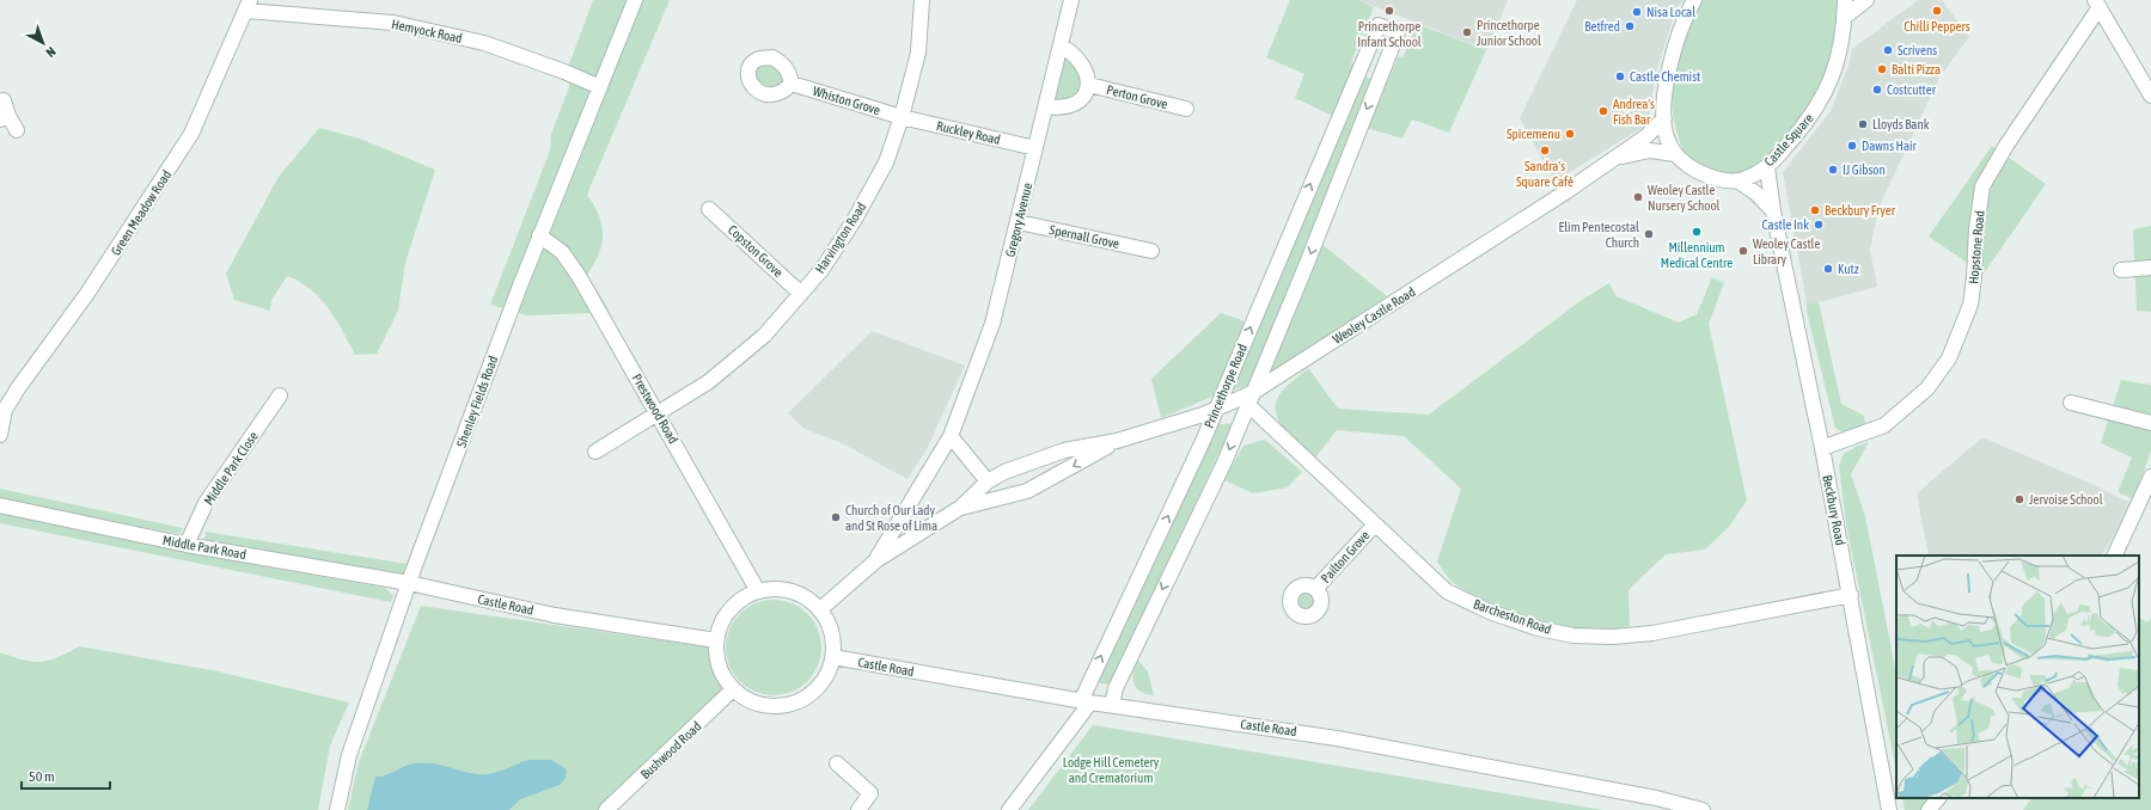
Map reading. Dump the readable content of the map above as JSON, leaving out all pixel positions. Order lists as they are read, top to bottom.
{
  "streets": {
    "street": [
      "Hemyock Road",
      "Perton Grove",
      "Whiston Grove",
      "Ruckley Road",
      "Castle Square",
      "Green Meadow Road",
      "Gregory Avenue",
      "Spernall Grove",
      "Harvington Road",
      "Hopstone Road",
      "Copston Grove",
      "Weoley Castle Road",
      "Princethorpe Road",
      "Shenley Fields Road",
      "Prestwood Road",
      "Middle Park Close",
      "Beckbury Road",
      "Middle Park Road",
      "Pailton Grove",
      "Castle Road",
      "Barcheston Road",
      "Bushwood Road"
    ]
  },
  "crossings": [
    ["Hemyock Road", "Green Meadow Road"],
    ["Hemyock Road", "Shenley Fields Road"],
    ["Perton Grove", "Gregory Avenue"],
    ["Whiston Grove", "Ruckley Road"],
    ["Whiston Grove", "Harvington Road"],
    ["Ruckley Road", "Gregory Avenue"],
    ["Ruckley Road", "Harvington Road"],
    ["Castle Square", "Weoley Castle Road"],
    ["Castle Square", "Beckbury Road"],
    ["Gregory Avenue", "Spernall Grove"],
    ["Gregory Avenue", "Weoley Castle Road"],
    ["Harvington Road", "Copston Grove"],
    ["Harvington Road", "Prestwood Road"],
    ["Hopstone Road", "Beckbury Road"],
    ["Weoley Castle Road", "Princethorpe Road"],
    ["Weoley Castle Road", "Prestwood Road"],
    ["Weoley Castle Road", "Castle Road"],
    ["Weoley Castle Road", "Barcheston Road"],
    ["Weoley Castle Road", "Bushwood Road"],
    ["Princethorpe Road", "Castle Road"],
    ["Princethorpe Road", "Barcheston Road"],
    ["Shenley Fields Road", "Prestwood Road"],
    ["Shenley Fields Road", "Middle Park Road"],
    ["Shenley Fields Road", "Castle Road"],
    ["Prestwood Road", "Castle Road"],
    ["Prestwood Road", "Bushwood Road"],
    ["Middle Park Close", "Middle Park Road"],
    ["Beckbury Road", "Barcheston Road"],
    ["Middle Park Road", "Castle Road"],
    ["Pailton Grove", "Barcheston Road"],
    ["Castle Road", "Bushwood Road"]
  ],
  "parks": ["Lodge Hill Cemetery and Crematorium"],
  "places": [
    "Princethorpe Infant School",
    "Chilli Peppers",
    "Nisa Local",
    "Betfred",
    "Princethorpe Junior School",
    "Scrivens",
    "Balti Pizza",
    "Castle Chemist",
    "Costcutter",
    "Andrea's Fish Bar",
    "Lloyds Bank",
    "Spicemenu",
    "Dawns Hair",
    "Sandra's Square Café",
    "IJ Gibson",
    "Weoley Castle Nursery School",
    "Beckbury Fryer",
    "Castle Ink",
    "Millennium Medical Centre",
    "Elim Pentecostal Church",
    "Weoley Castle Library",
    "Kutz",
    "Jervoise School",
    "Church of Our Lady and St Rose of Lima"
  ],
  "scale_bar": "50 m",
  "north": "bottom right"
}
